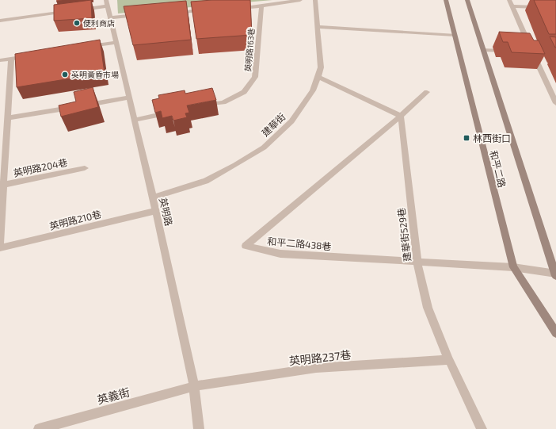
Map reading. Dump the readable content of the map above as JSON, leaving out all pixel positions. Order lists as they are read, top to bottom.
{
  "streets": {
    "street": [
      "英明路163巷",
      "建華街",
      "英明路204巷",
      "和平二路",
      "英明路",
      "英明路210巷",
      "建華街529巷",
      "和平二路438巷",
      "英明路237巷",
      "英義街"
    ]
  },
  "crossings": [
    ["建華街", "英明路"],
    ["和平二路", "和平二路438巷"],
    ["英明路", "英明路210巷"],
    ["英明路", "英明路237巷"],
    ["英明路", "英義街"],
    ["建華街529巷", "和平二路438巷"],
    ["建華街529巷", "英明路237巷"],
    ["英明路237巷", "英義街"]
  ],
  "places": {
    "other": ["便利商店", "英明黃昏市場"],
    "transit": ["林西街口"]
  }
}
